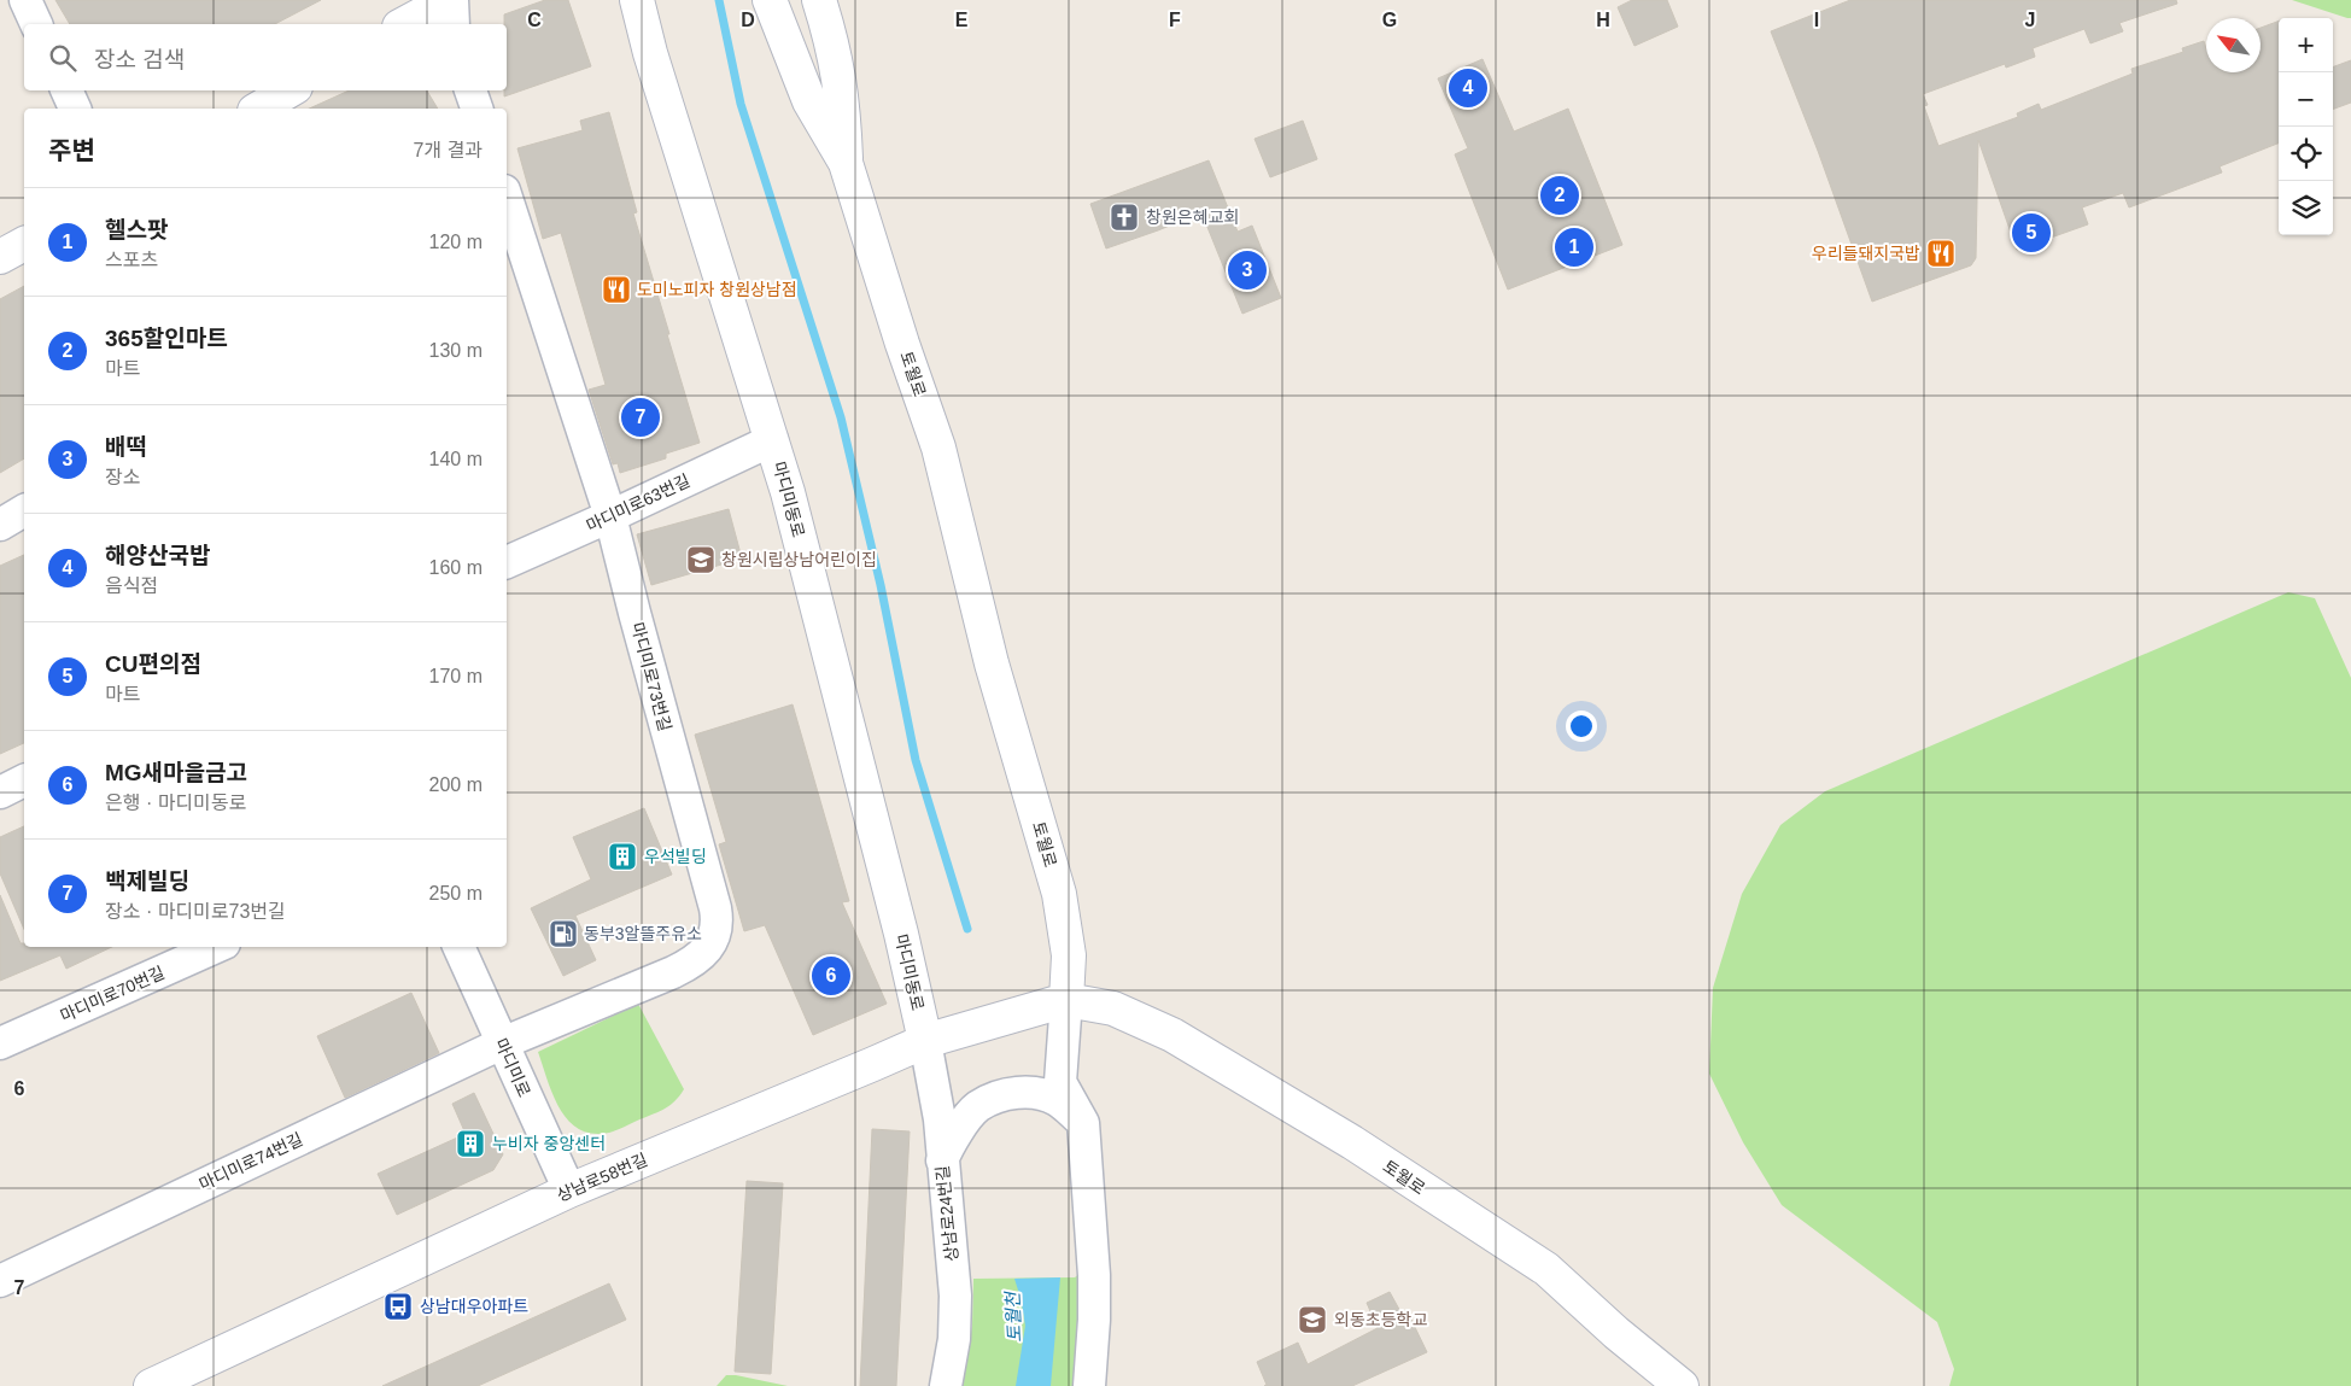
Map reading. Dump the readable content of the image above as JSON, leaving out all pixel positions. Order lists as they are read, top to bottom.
{
  "streets": {
    "street": [
      "토월로",
      "마디미동로",
      "마디미로63번길",
      "마디미로73번길",
      "마디미로70번길",
      "마디미로",
      "마디미로74번길",
      "상남로58번길",
      "상남로24번길"
    ]
  },
  "crossings": [
    ["토월로", "상남로58번길"],
    ["마디미동로", "마디미로63번길"],
    ["마디미동로", "상남로58번길"],
    ["마디미동로", "상남로24번길"],
    ["마디미로63번길", "마디미로73번길"],
    ["마디미로73번길", "마디미로"],
    ["마디미로73번길", "마디미로74번길"],
    ["마디미로", "마디미로74번길"],
    ["마디미로", "상남로58번길"],
    ["상남로58번길", "상남로24번길"]
  ],
  "water": ["토월천"],
  "places": {
    "church": ["창원은혜교회"],
    "restaurant": ["우리들돼지국밥", "도미노피자 창원상남점"],
    "school or university": ["창원시립상남어린이집", "외동초등학교"],
    "building": ["우석빌딩", "누비자 중앙센터"],
    "fuel station": ["동부3알뜰주유소"],
    "bus stop": ["상남대우아파트"]
  },
  "north": "top left",
  "page": {
    "map_buttons": ["+", "−"],
    "search": "장소 검색",
    "pins": [
      "4",
      "2",
      "5",
      "1",
      "3",
      "7",
      "6"
    ],
    "heading": ["주변", "7개 결과"],
    "list": [
      {
        "mark": "1",
        "name": "헬스팟",
        "note": "스포츠",
        "value": "120 m"
      },
      {
        "mark": "2",
        "name": "365할인마트",
        "note": "마트",
        "value": "130 m"
      },
      {
        "mark": "3",
        "name": "배떡",
        "note": "장소",
        "value": "140 m"
      },
      {
        "mark": "4",
        "name": "해양산국밥",
        "note": "음식점",
        "value": "160 m"
      },
      {
        "mark": "5",
        "name": "CU편의점",
        "note": "마트",
        "value": "170 m"
      },
      {
        "mark": "6",
        "name": "MG새마을금고",
        "note": "은행 · 마디미동로",
        "value": "200 m"
      },
      {
        "mark": "7",
        "name": "백제빌딩",
        "note": "장소 · 마디미로73번길",
        "value": "250 m"
      }
    ]
  },
  "grid": {
    "columns": [
      "C",
      "D",
      "E",
      "F",
      "G",
      "H",
      "I",
      "J"
    ],
    "rows": ["6", "7"]
  }
}
